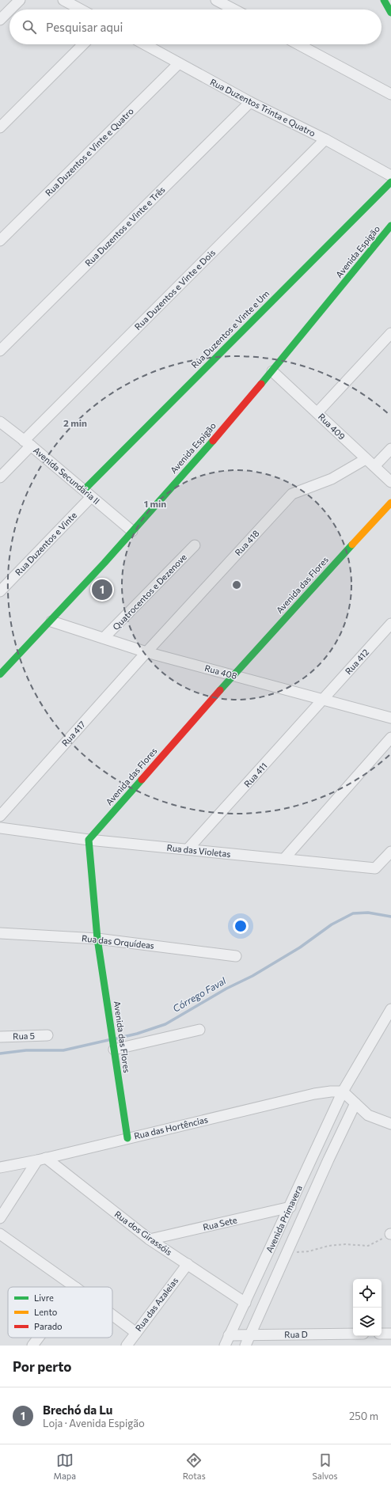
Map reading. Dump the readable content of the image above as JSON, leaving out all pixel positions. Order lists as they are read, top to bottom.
{
  "streets": {
    "street": [
      "Rua Duzentos Trinta e Quatro",
      "Rua Duzentos e Vinte e Quatro",
      "Rua Duzentos e Vinte e Três",
      "Avenida Espigão",
      "Rua Duzentos e Vinte e Dois",
      "Rua Duzentos e Vinte e Um",
      "Rua 409",
      "Avenida Secundária II",
      "Rua 418",
      "Rua Duzentos e Vinte",
      "Avenida das Flores",
      "Quatrocentos e Dezenove",
      "Rua 412",
      "Rua 408",
      "Rua 417",
      "Rua 411",
      "Rua das Violetas",
      "Rua das Orquídeas",
      "Rua 5",
      "Rua das Hortências",
      "Avenida Primavera",
      "Rua Sete",
      "Rua dos Girassóis",
      "Rua das Azaleias",
      "Rua D"
    ]
  },
  "crossings": [
    ["Rua Duzentos Trinta e Quatro", "Rua Duzentos e Vinte e Quatro"],
    ["Rua Duzentos Trinta e Quatro", "Rua Duzentos e Vinte e Três"],
    ["Rua Duzentos Trinta e Quatro", "Rua Duzentos e Vinte e Dois"],
    ["Avenida Espigão", "Rua 409"],
    ["Avenida Espigão", "Avenida Secundária II"],
    ["Avenida Espigão", "Rua 408"],
    ["Rua Duzentos e Vinte e Dois", "Avenida Secundária II"],
    ["Rua Duzentos e Vinte e Um", "Avenida Secundária II"],
    ["Rua Duzentos e Vinte e Um", "Rua Duzentos e Vinte"],
    ["Rua 409", "Rua 418"],
    ["Avenida Secundária II", "Rua Duzentos e Vinte"],
    ["Rua 418", "Rua 408"],
    ["Rua 418", "Rua 417"],
    ["Avenida das Flores", "Rua 408"],
    ["Avenida das Flores", "Rua das Violetas"],
    ["Avenida das Flores", "Rua das Orquídeas"],
    ["Avenida das Flores", "Rua das Hortências"],
    ["Quatrocentos e Dezenove", "Rua 408"],
    ["Rua 412", "Rua 408"],
    ["Rua 412", "Rua 411"],
    ["Rua 408", "Rua 417"],
    ["Rua 408", "Rua 411"],
    ["Rua 411", "Rua das Violetas"],
    ["Rua das Hortências", "Avenida Primavera"],
    ["Rua das Hortências", "Rua dos Girassóis"],
    ["Avenida Primavera", "Rua Sete"],
    ["Avenida Primavera", "Rua dos Girassóis"],
    ["Avenida Primavera", "Rua D"],
    ["Rua Sete", "Rua dos Girassóis"],
    ["Rua dos Girassóis", "Rua das Azaleias"]
  ],
  "water": ["Córrego Faval"],
  "legend": ["Livre", "Lento", "Parado"],
  "page": {
    "search": "Pesquisar aqui",
    "pins": "1",
    "heading": "Por perto",
    "list": [
      {
        "mark": "1",
        "name": "Brechó da Lu",
        "note": "Loja · Avenida Espigão",
        "value": "250 m"
      }
    ],
    "nav": ["Mapa", "Rotas", "Salvos"]
  },
  "rings": ["2 min", "1 min"]
}
